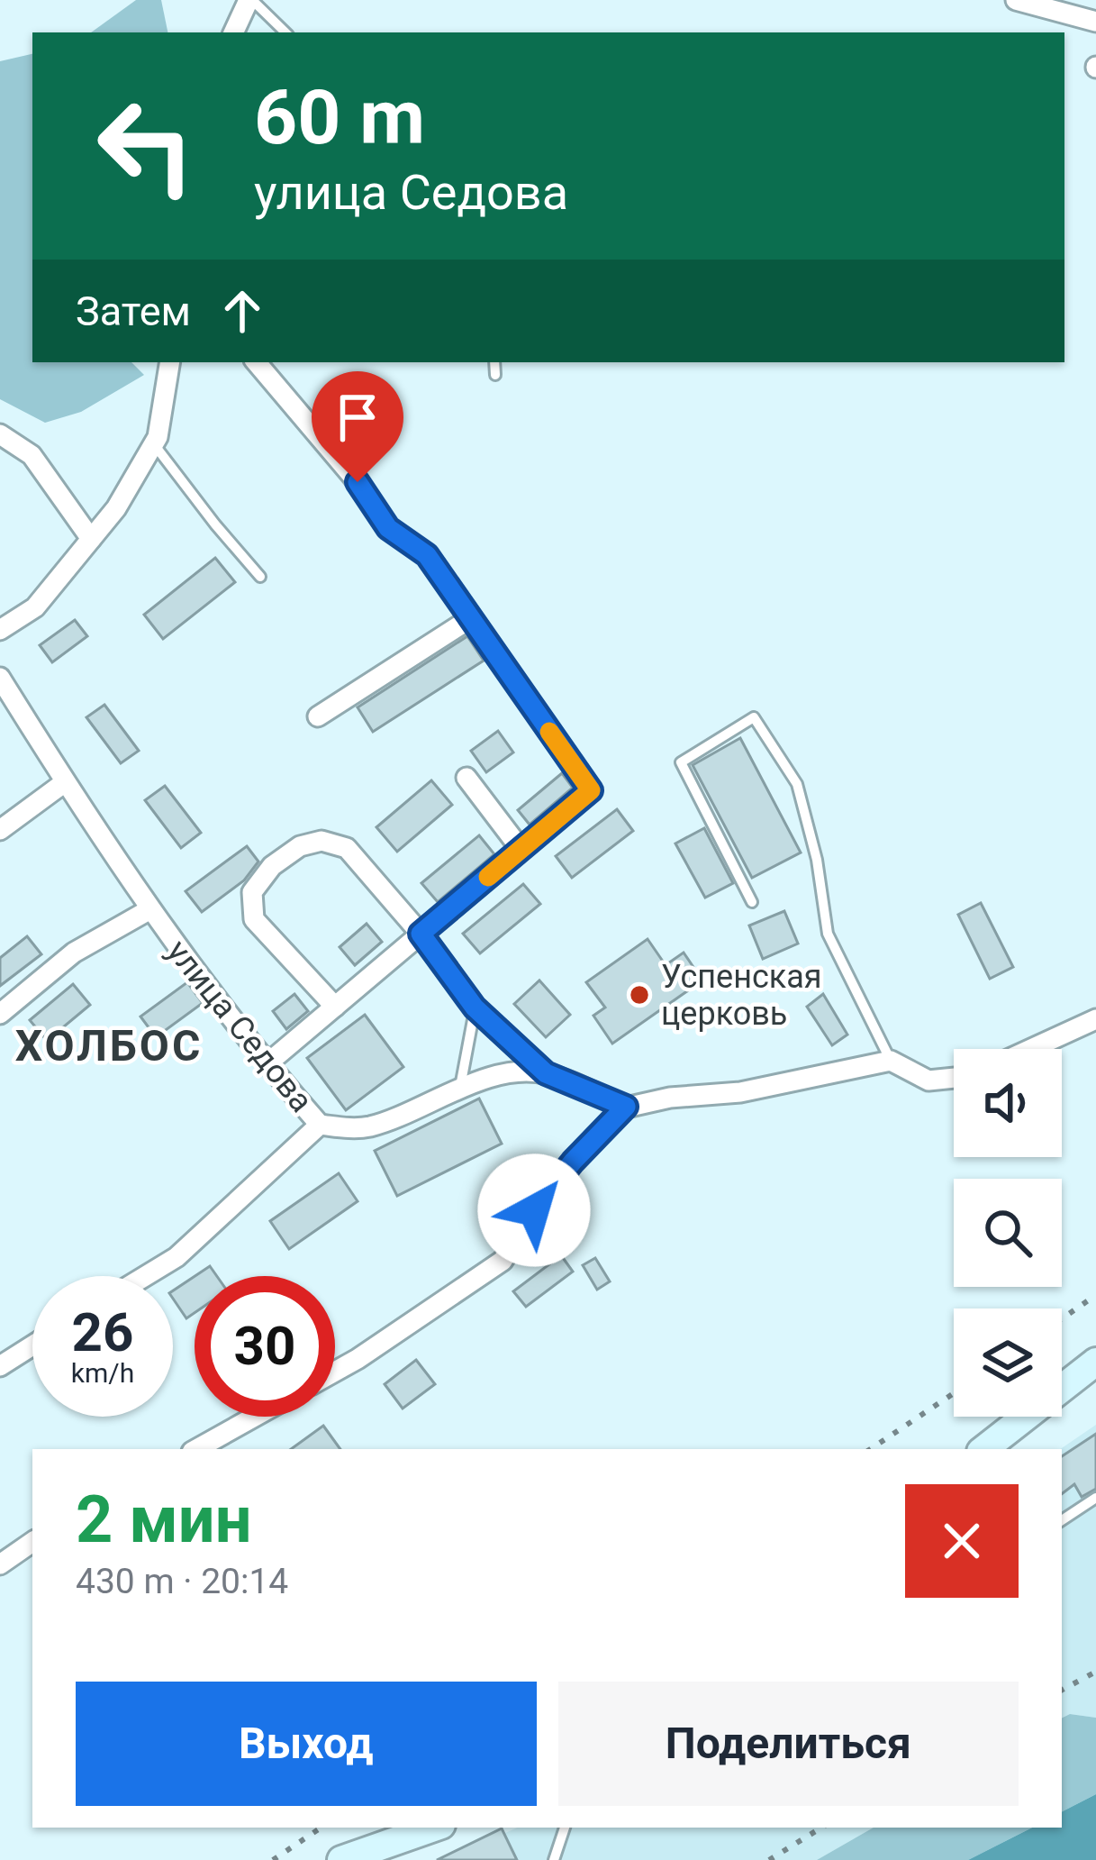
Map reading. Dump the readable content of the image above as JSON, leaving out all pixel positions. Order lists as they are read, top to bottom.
{
  "streets": {
    "street": ["улица Седова"]
  },
  "districts": ["ХОЛБОС"],
  "places": ["Успенская церковь"],
  "page": {
    "turn": ["60 m", "улица Седова"],
    "then": "Затем",
    "speed": "26 km/h",
    "limit": "30",
    "heading": ["2 мин", "430 m · 20:14"],
    "buttons": ["Выход", "Поделиться"]
  }
}
